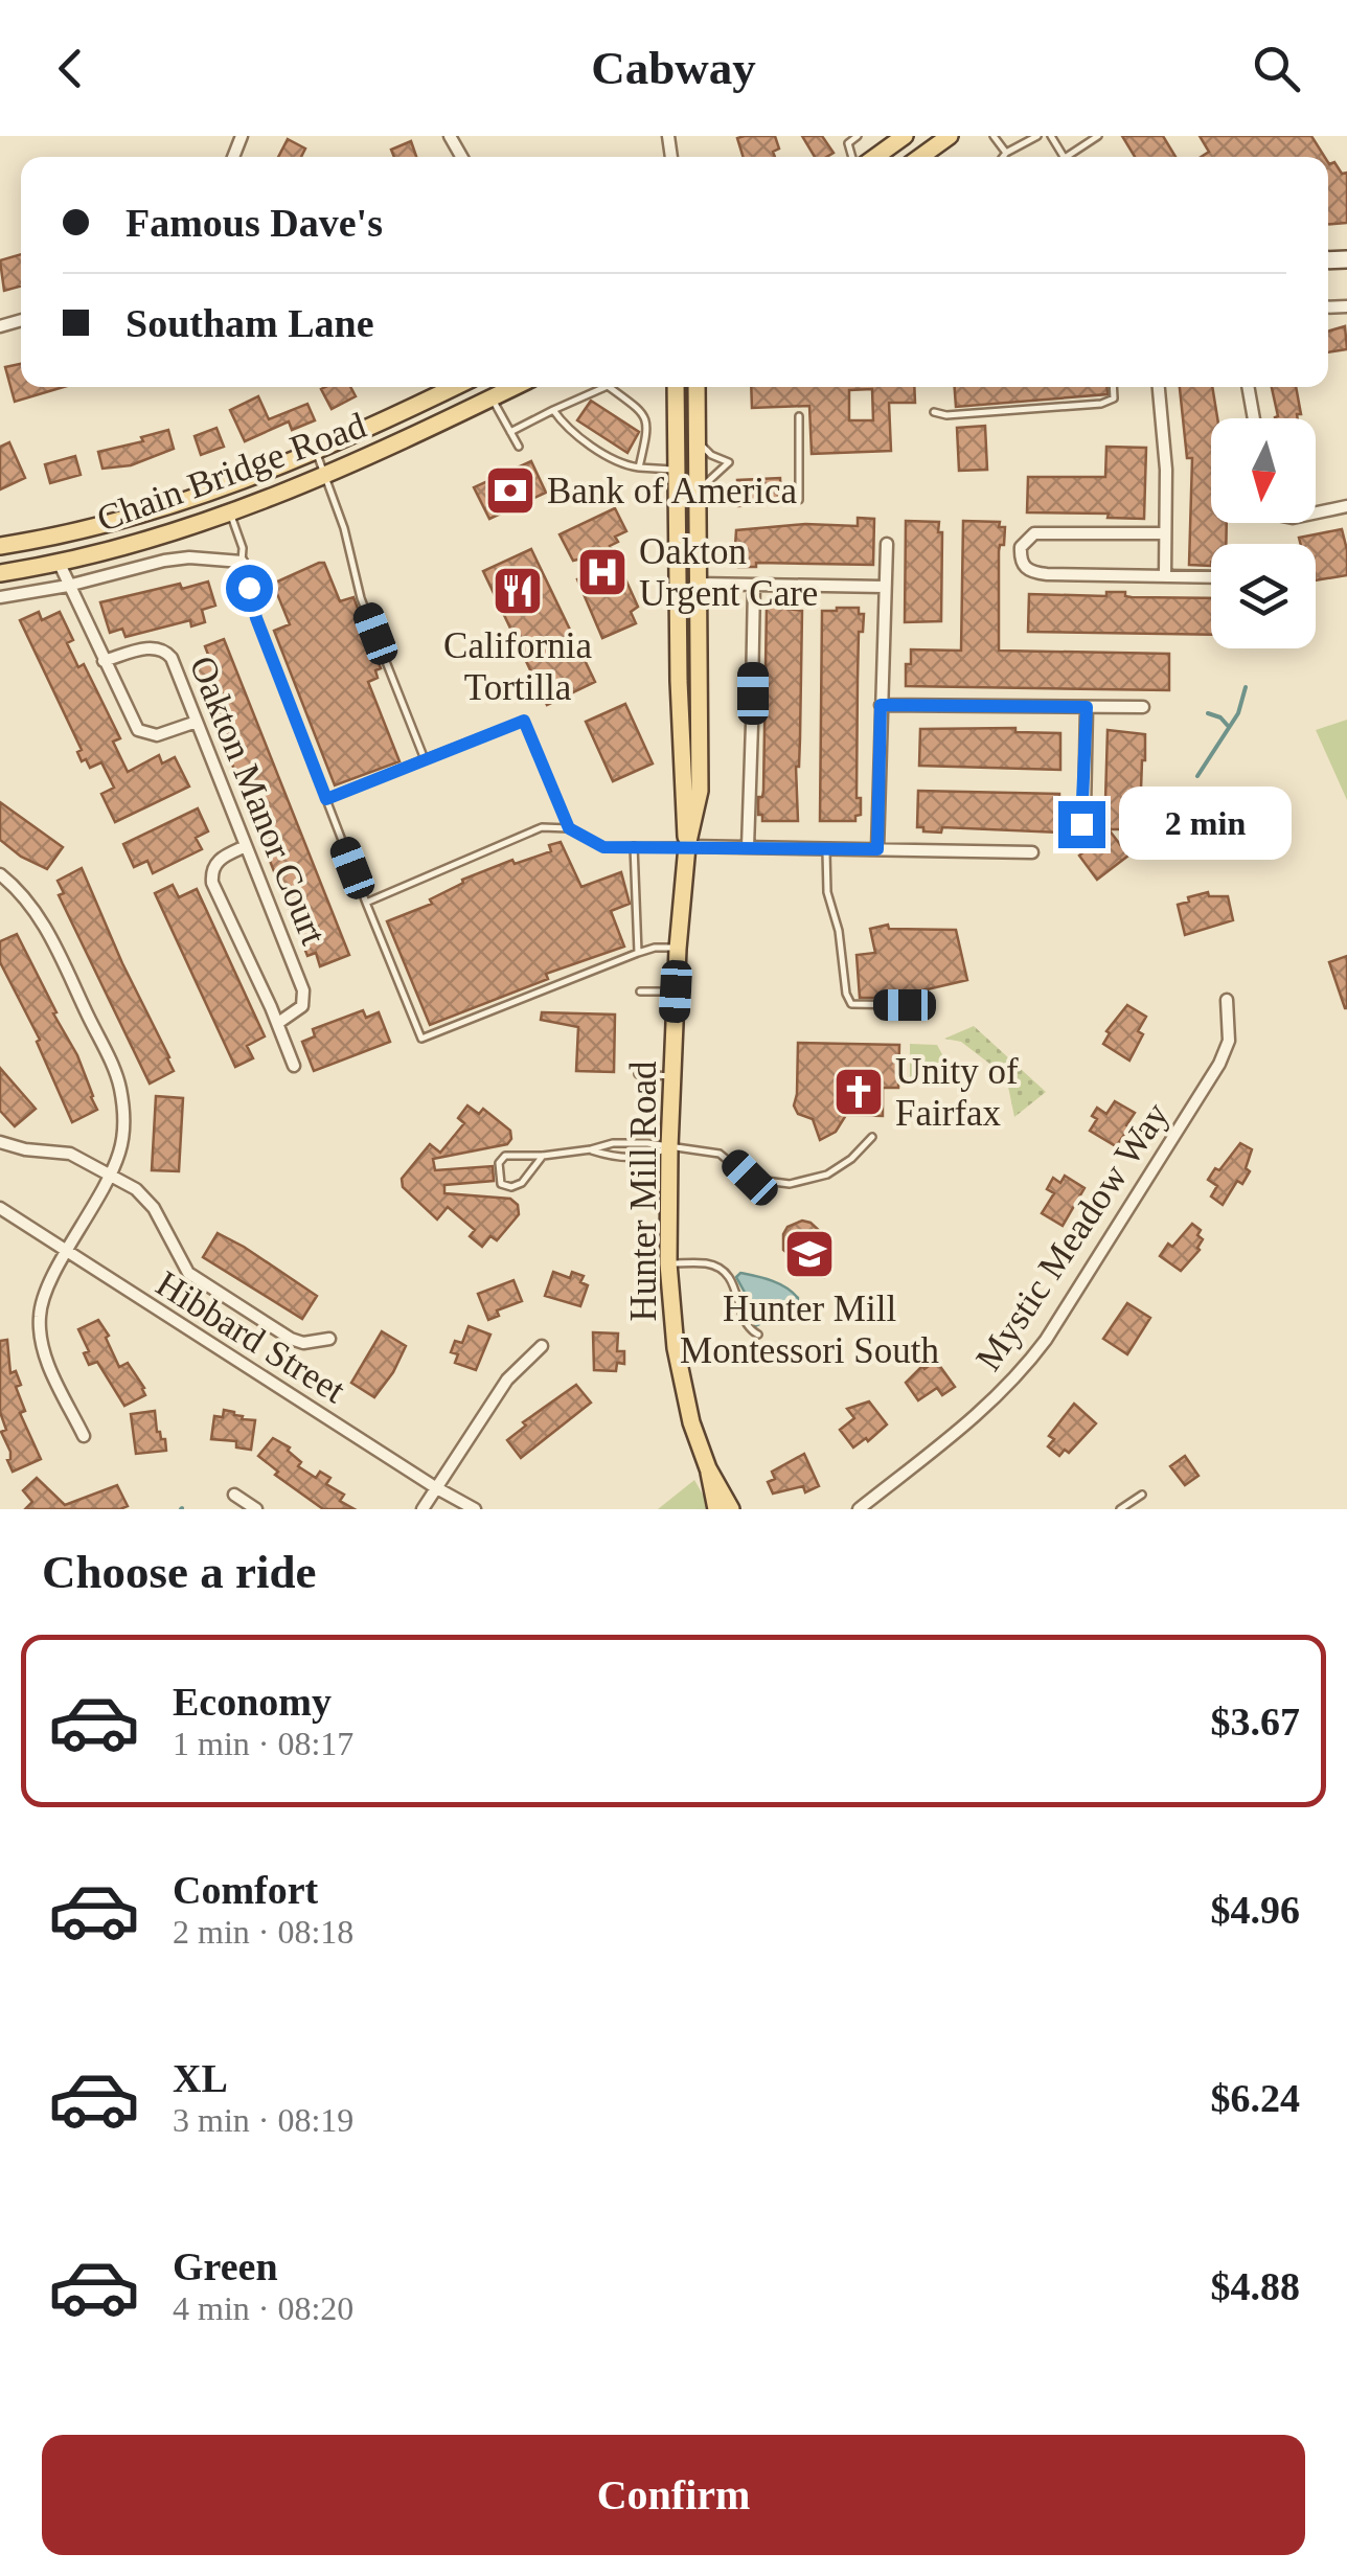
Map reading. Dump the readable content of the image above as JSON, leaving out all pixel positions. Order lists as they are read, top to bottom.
{
  "streets": {
    "main road": ["Chain Bridge Road", "Hunter Mill Road"],
    "street": ["Oakton Manor Court", "Mystic Meadow Way", "Hibbard Street"]
  },
  "places": {
    "bank": ["Bank of America"],
    "hospital": ["Oakton Urgent Care"],
    "restaurant": ["California Tortilla"],
    "church": ["Unity of Fairfax"],
    "school or university": ["Hunter Mill Montessori South"]
  },
  "north": "bottom",
  "page": {
    "header": "Cabway",
    "banner": ["Famous Dave's", "Southam Lane"],
    "bubble": "2 min",
    "heading": "Choose a ride",
    "list": [
      {
        "name": "Economy",
        "note": "1 min · 08:17",
        "value": "$3.67"
      },
      {
        "name": "Comfort",
        "note": "2 min · 08:18",
        "value": "$4.96"
      },
      {
        "name": "XL",
        "note": "3 min · 08:19",
        "value": "$6.24"
      },
      {
        "name": "Green",
        "note": "4 min · 08:20",
        "value": "$4.88"
      }
    ],
    "buttons": "Confirm"
  }
}
